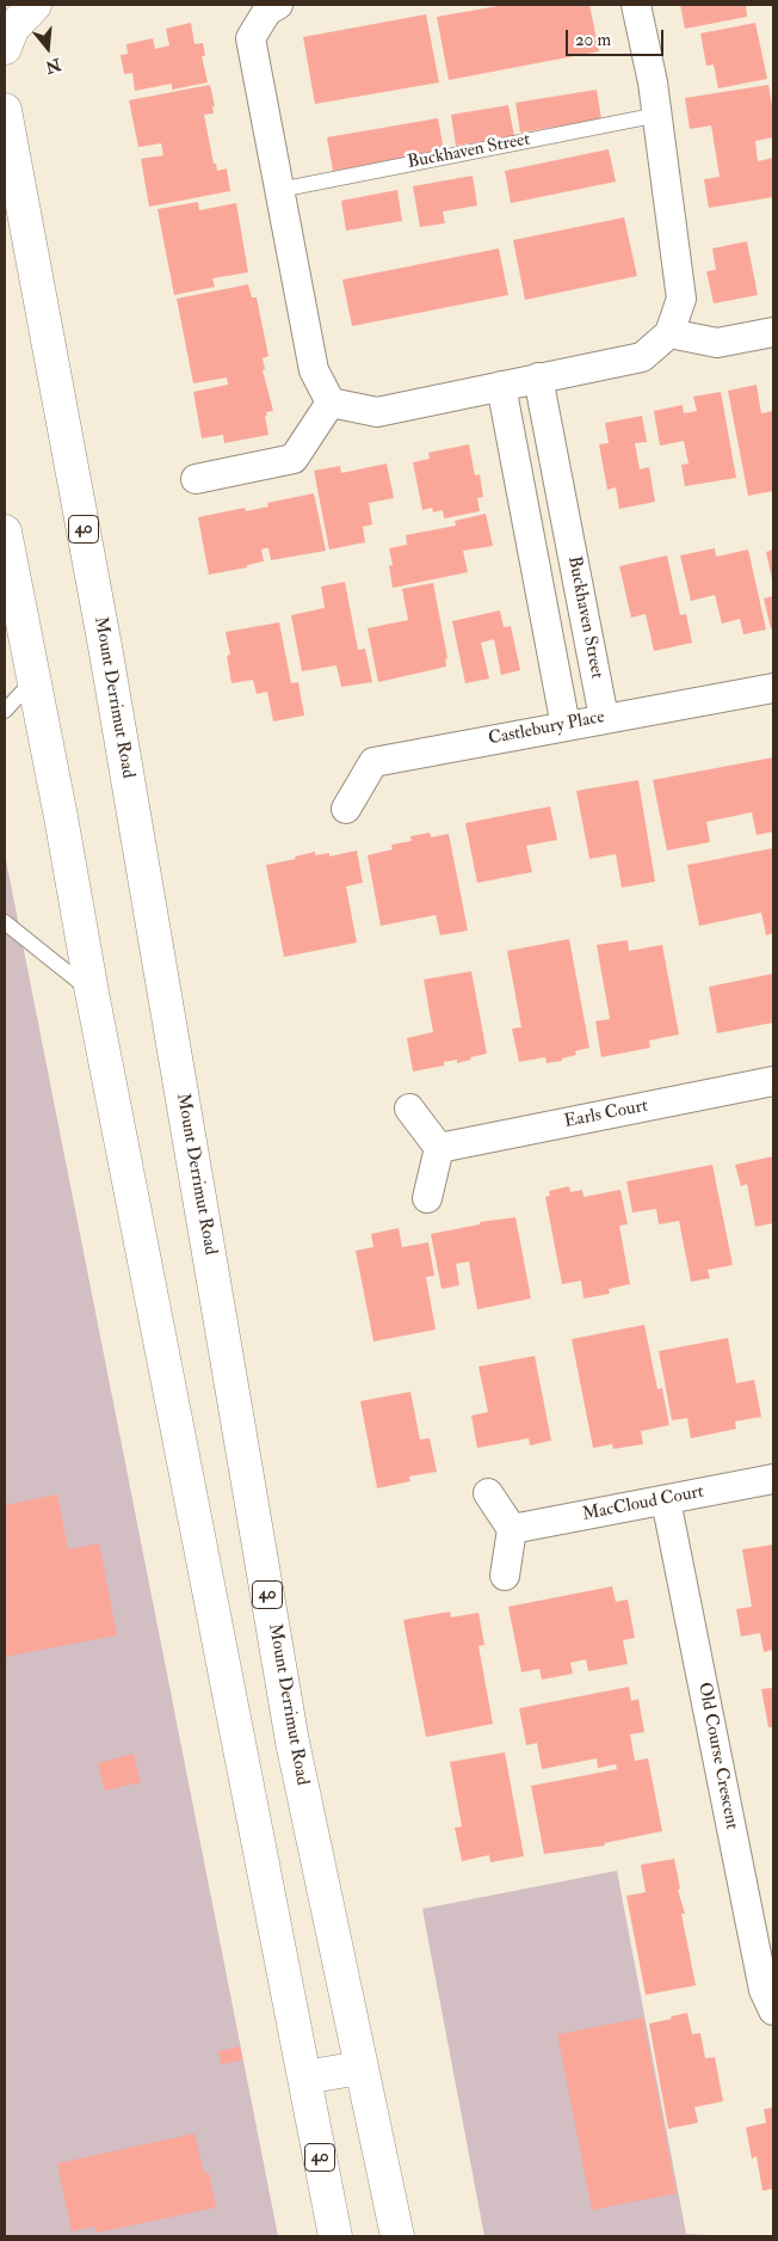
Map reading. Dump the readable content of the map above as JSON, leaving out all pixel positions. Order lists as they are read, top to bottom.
{
  "streets": {
    "main road": ["40", "Mount Derrimut Road"],
    "street": [
      "Buckhaven Street",
      "Castlebury Place",
      "Earls Court",
      "MacCloud Court",
      "Old Course Crescent"
    ]
  },
  "crossings": [
    ["Buckhaven Street", "Castlebury Place"],
    ["MacCloud Court", "Old Course Crescent"]
  ],
  "scale_bar": "20 m",
  "north": "bottom"
}
